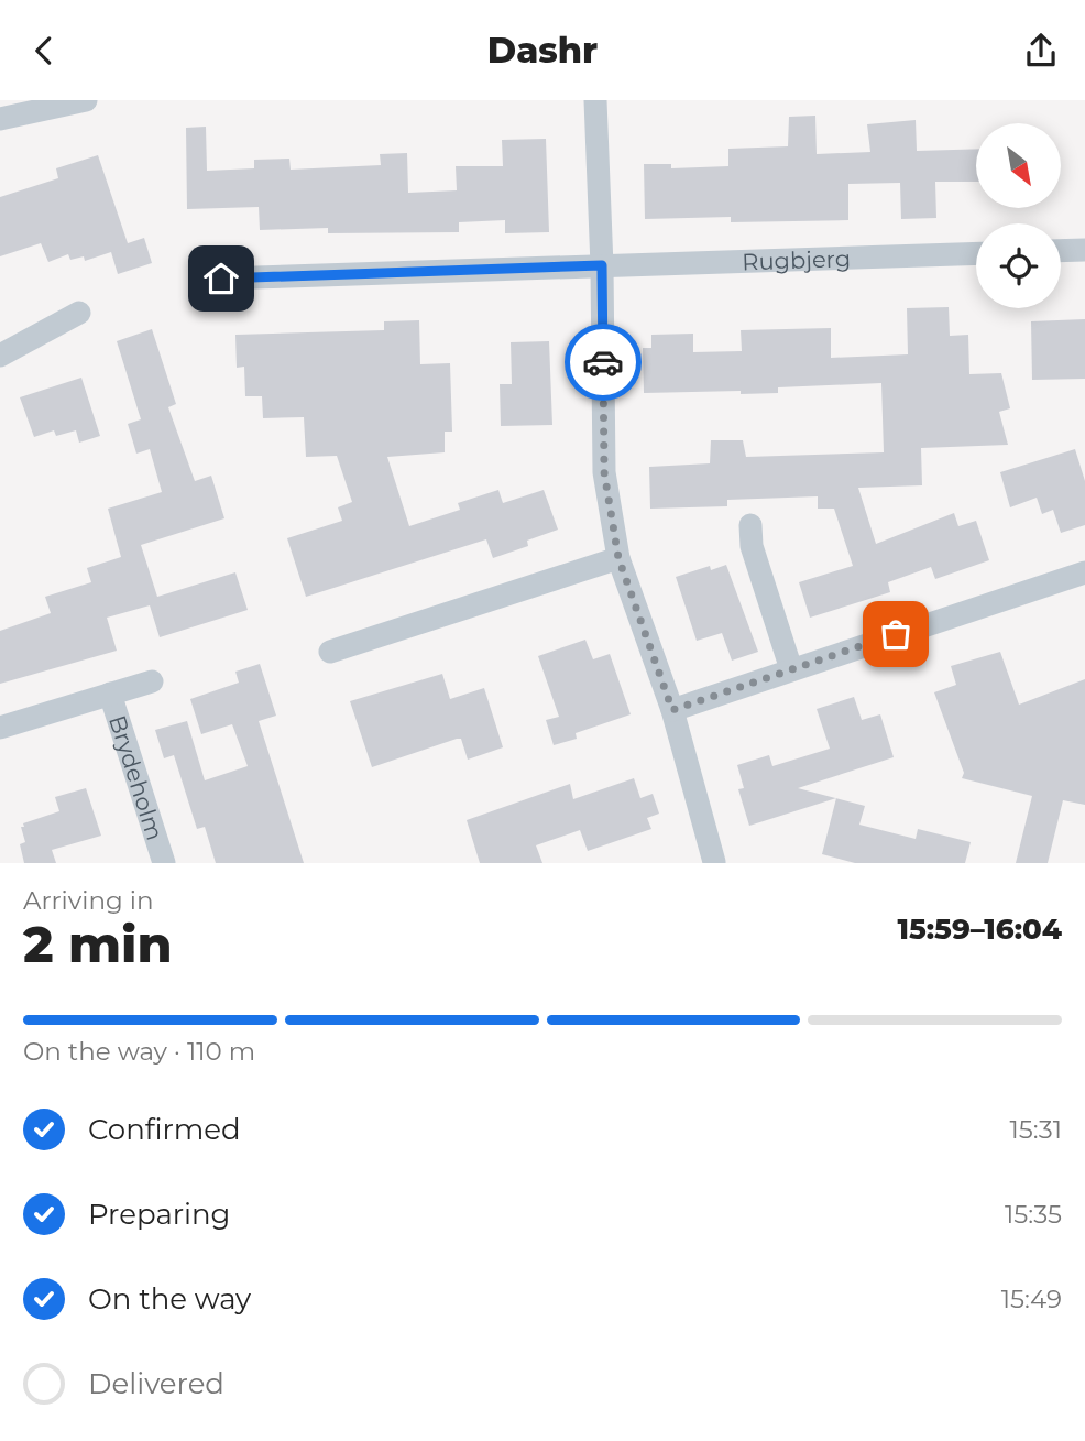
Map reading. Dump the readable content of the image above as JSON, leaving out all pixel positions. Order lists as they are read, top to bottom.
{
  "streets": {
    "street": ["Rugbjerg", "Brydeholm"]
  },
  "north": "bottom right",
  "page": {
    "header": "Dashr",
    "heading": ["2 min", "Arriving in", "15:59–16:04"],
    "bar": "On the way · 110 m",
    "list": [
      ["Confirmed", "15:31"],
      ["Preparing", "15:35"],
      ["On the way", "15:49"],
      "Delivered"
    ]
  }
}
